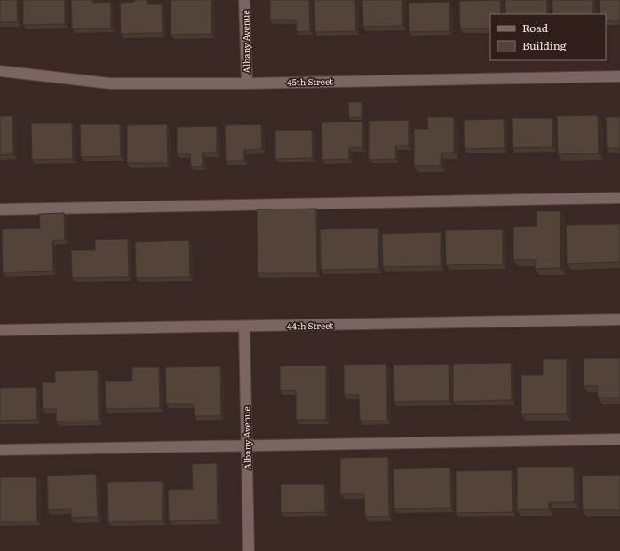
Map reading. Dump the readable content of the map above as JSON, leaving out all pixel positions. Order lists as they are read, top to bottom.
{
  "streets": {
    "street": ["Albany Avenue", "45th Street", "44th Street"]
  },
  "crossings": [
    ["Albany Avenue", "45th Street"],
    ["Albany Avenue", "44th Street"]
  ],
  "legend": ["Road", "Building"]
}
